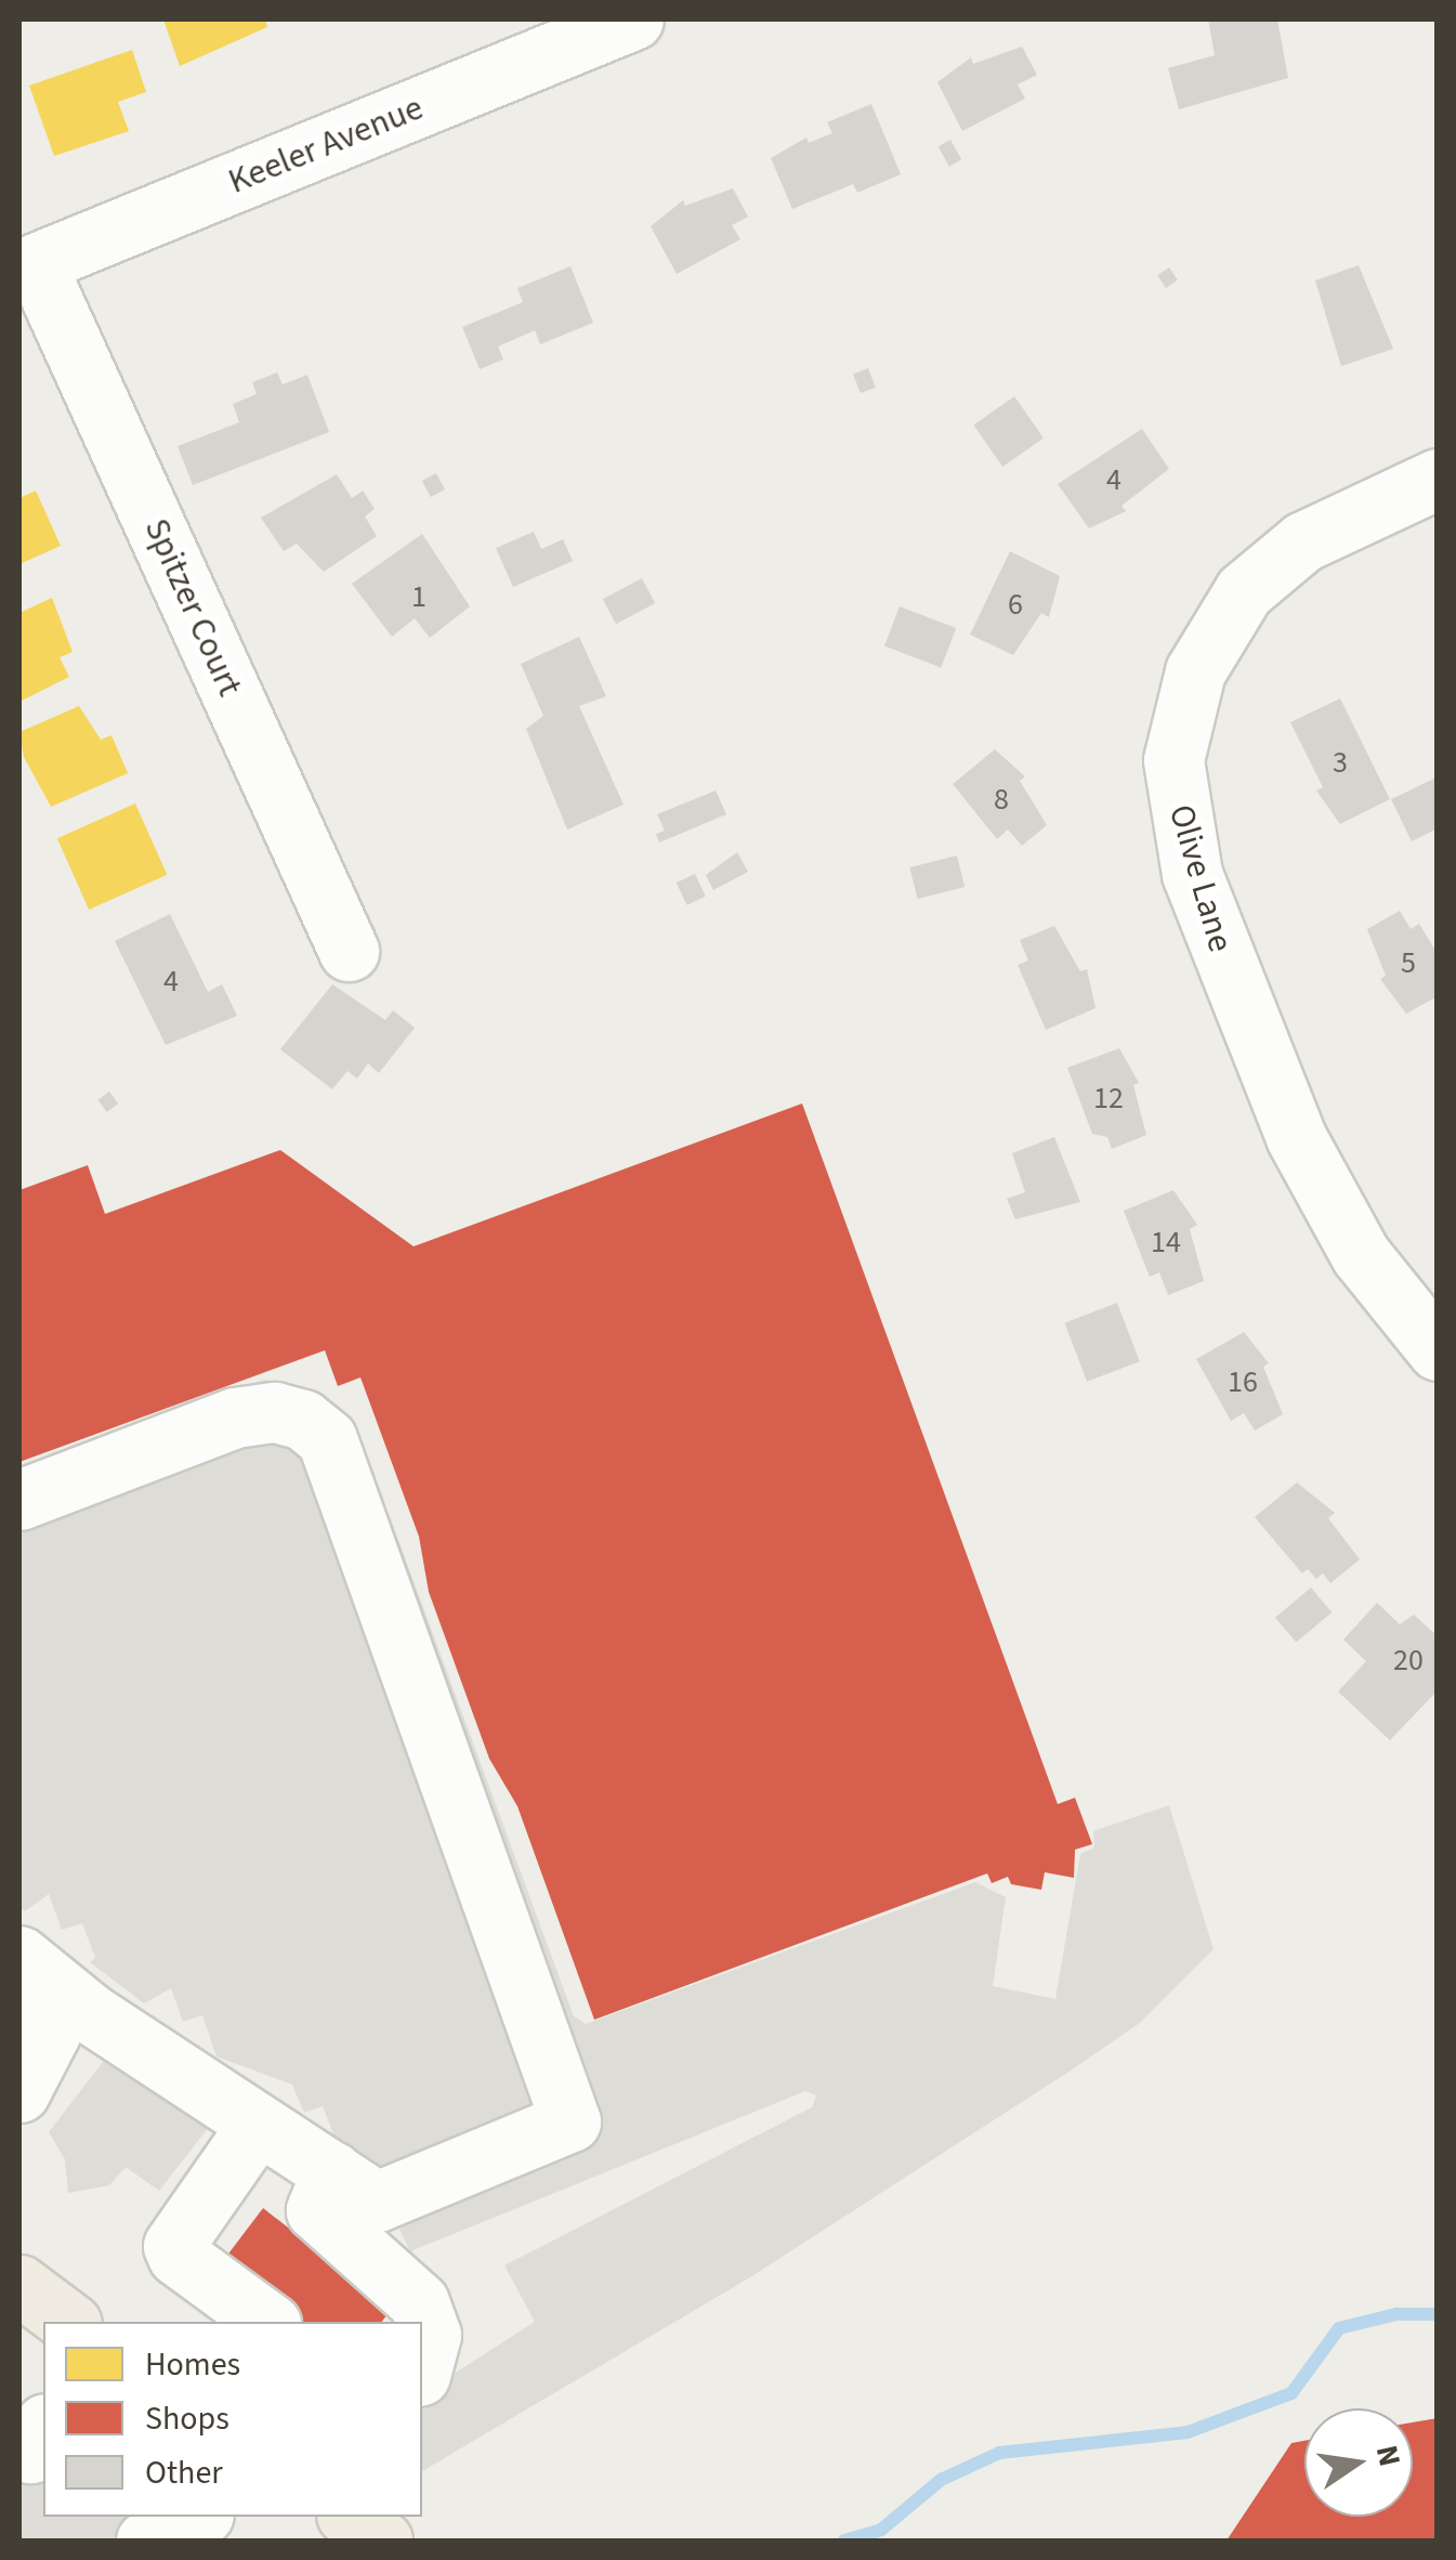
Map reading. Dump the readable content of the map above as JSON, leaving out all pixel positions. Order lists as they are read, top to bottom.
{
  "streets": {
    "street": ["Keeler Avenue", "Spitzer Court", "Olive Lane"]
  },
  "crossings": [
    ["Keeler Avenue", "Spitzer Court"]
  ],
  "house_numbers": [
    "4",
    "1",
    "6",
    "3",
    "8",
    "5",
    "4",
    "12",
    "14",
    "16",
    "20"
  ],
  "legend": ["Homes", "Shops", "Other"],
  "north": "right"
}
